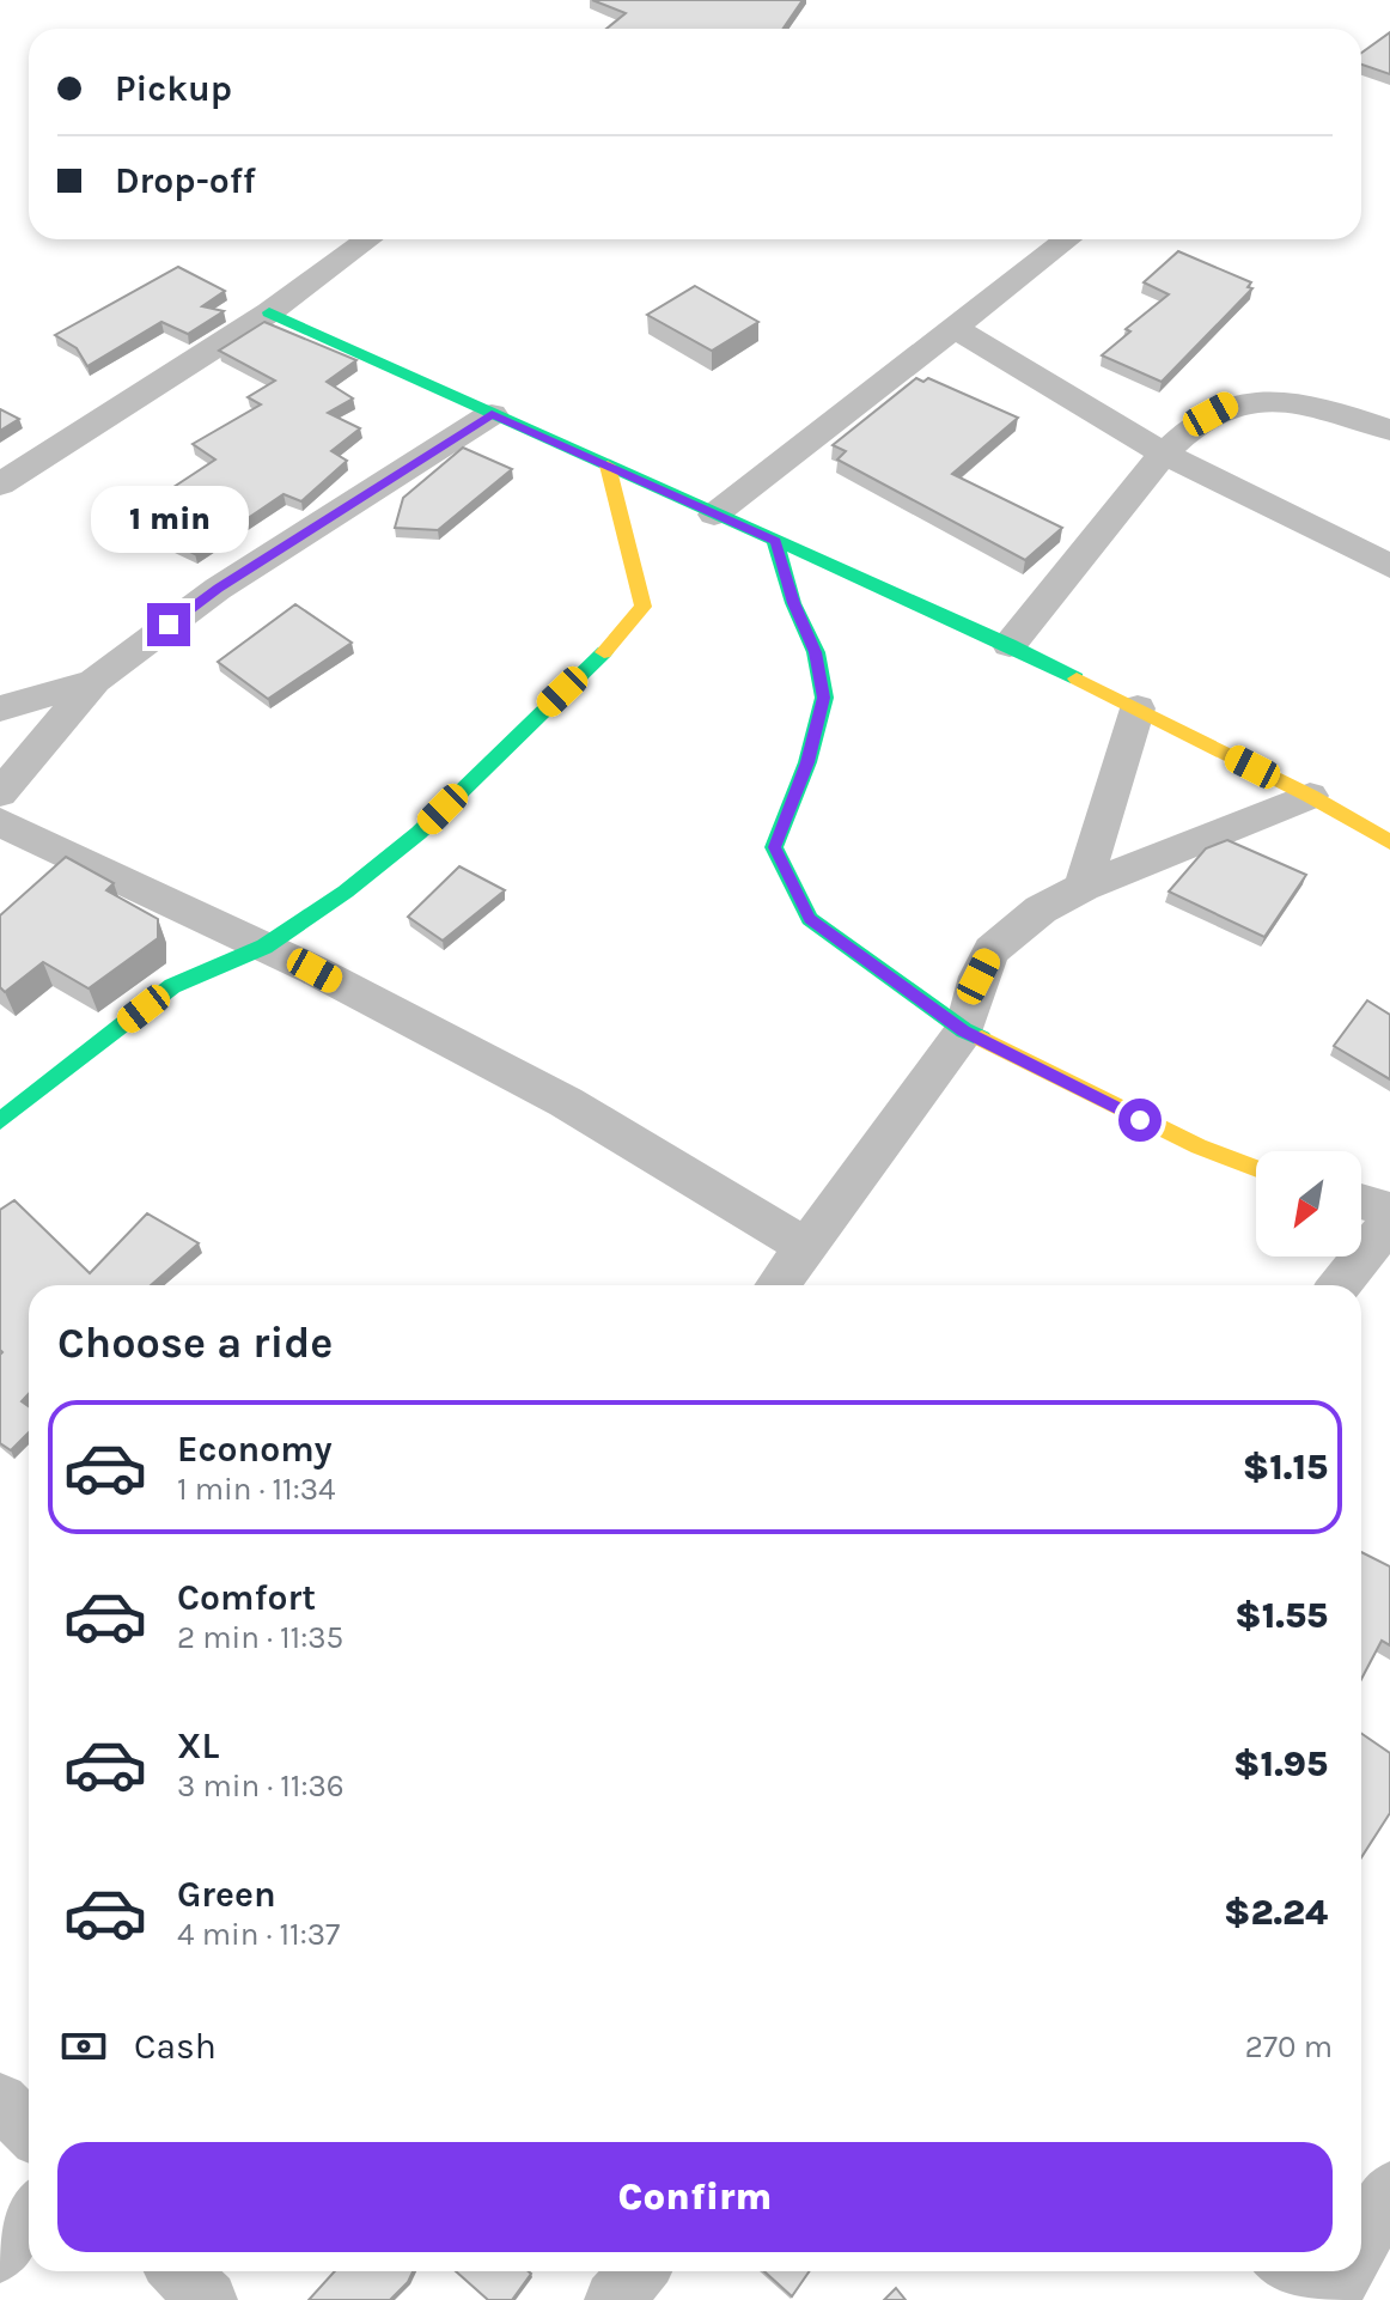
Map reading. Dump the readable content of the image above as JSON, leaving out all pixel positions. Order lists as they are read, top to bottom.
{
  "north": "bottom left",
  "page": {
    "banner": ["Pickup", "Drop-off"],
    "bubble": "1 min",
    "heading": "Choose a ride",
    "list": [
      {
        "name": "Economy",
        "note": "1 min · 11:34",
        "value": "$1.15"
      },
      {
        "name": "Comfort",
        "note": "2 min · 11:35",
        "value": "$1.55"
      },
      {
        "name": "XL",
        "note": "3 min · 11:36",
        "value": "$1.95"
      },
      {
        "name": "Green",
        "note": "4 min · 11:37",
        "value": "$2.24"
      }
    ],
    "pay": ["Cash", "270 m"],
    "buttons": "Confirm"
  }
}
